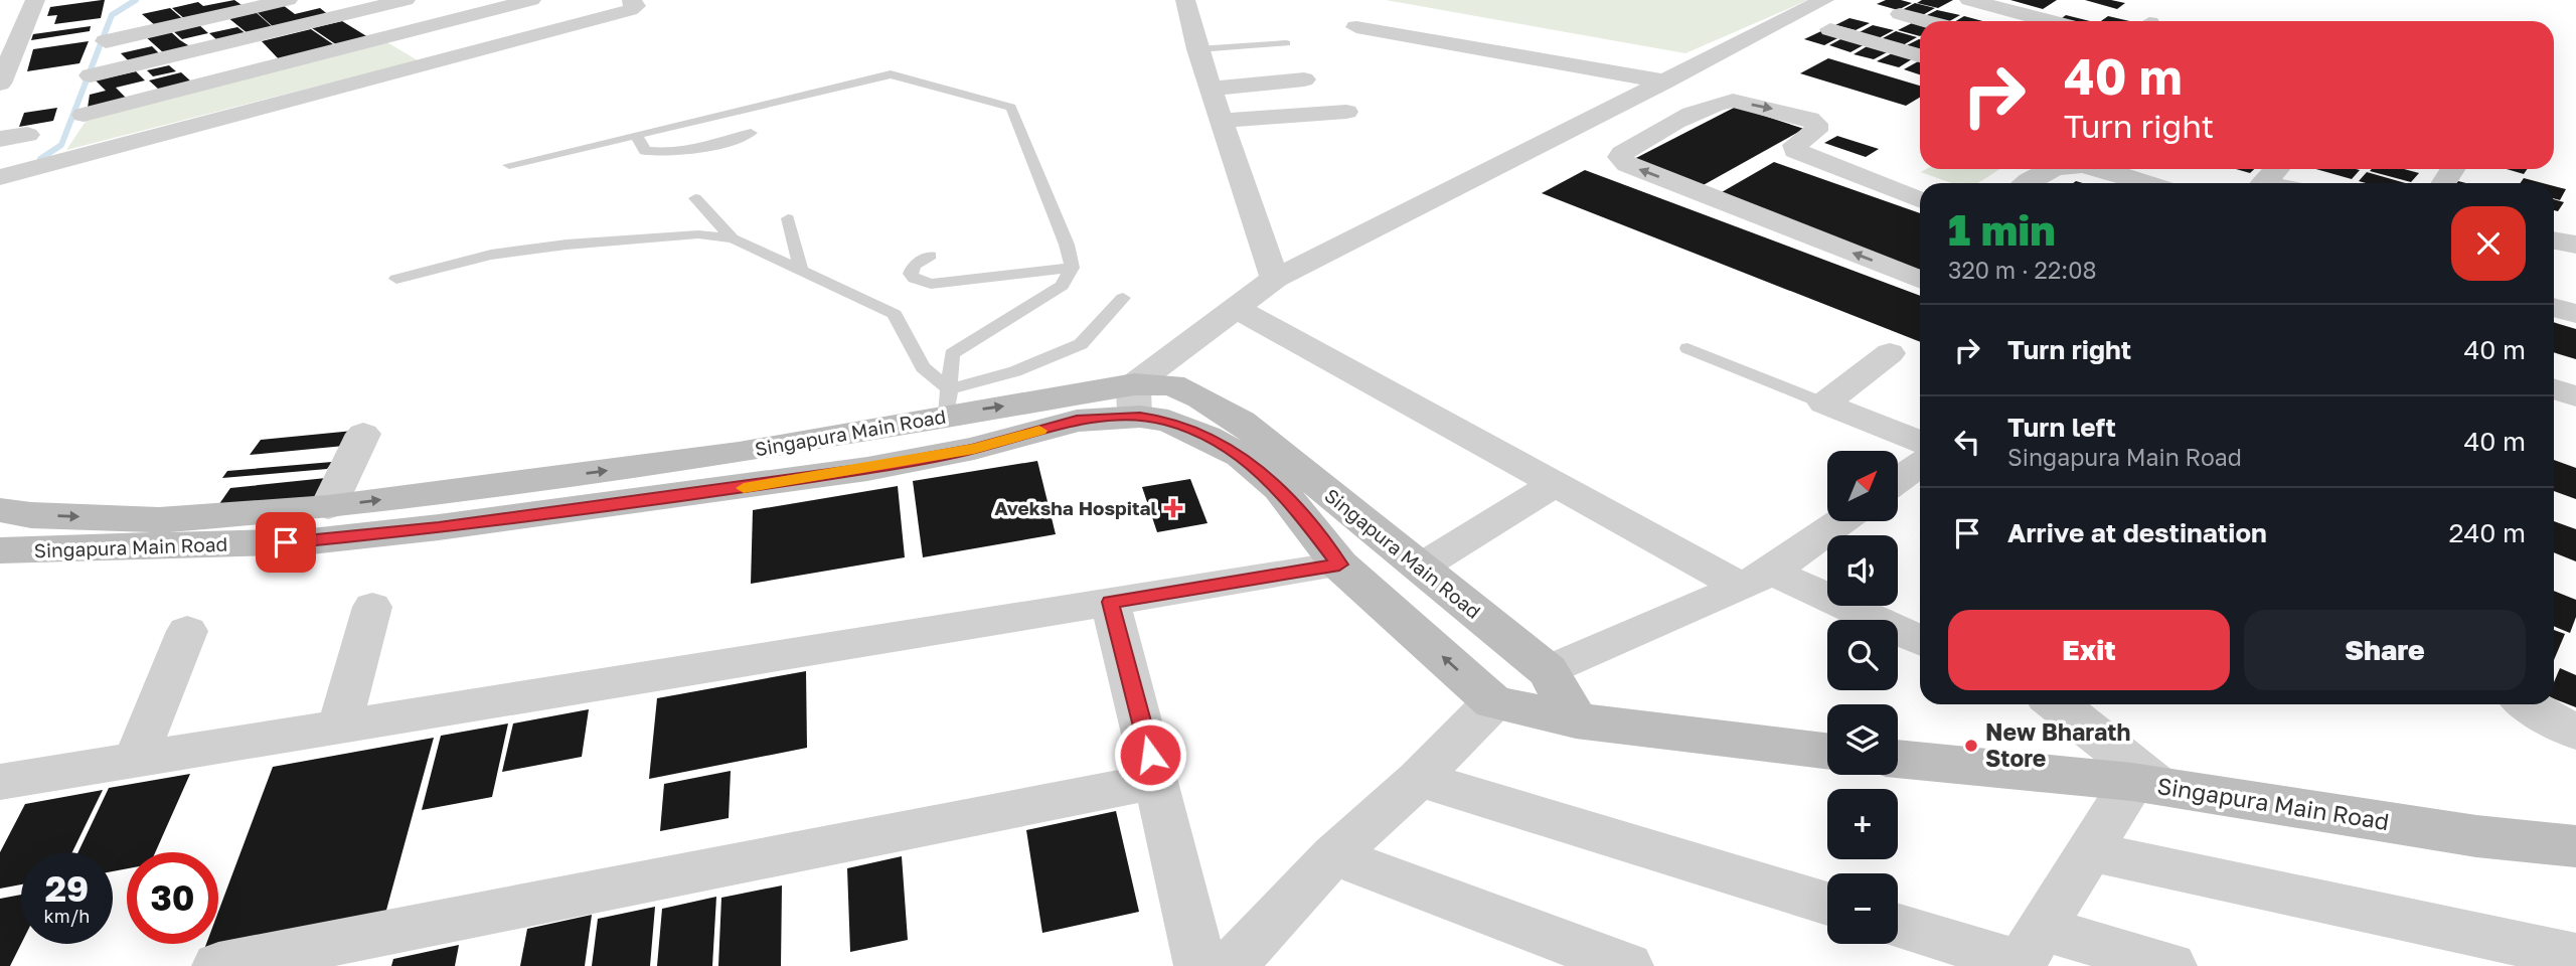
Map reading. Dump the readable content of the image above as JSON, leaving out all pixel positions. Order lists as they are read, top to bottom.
{
  "streets": {
    "street": ["Singapura Main Road"]
  },
  "places": {
    "health": ["Aveksha Hospital"],
    "other": ["New Bharath Store"]
  },
  "north": "top right",
  "page": {
    "turn": ["40 m", "Turn right"],
    "heading": ["1 min", "320 m · 22:08"],
    "list": [
      {
        "name": "Turn right",
        "value": "40 m"
      },
      {
        "name": "Turn left",
        "note": "Singapura Main Road",
        "value": "40 m"
      },
      {
        "name": "Arrive at destination",
        "value": "240 m"
      }
    ],
    "map_buttons": ["+", "−"],
    "buttons": ["Exit", "Share"],
    "speed": "29 km/h",
    "limit": "30"
  }
}
